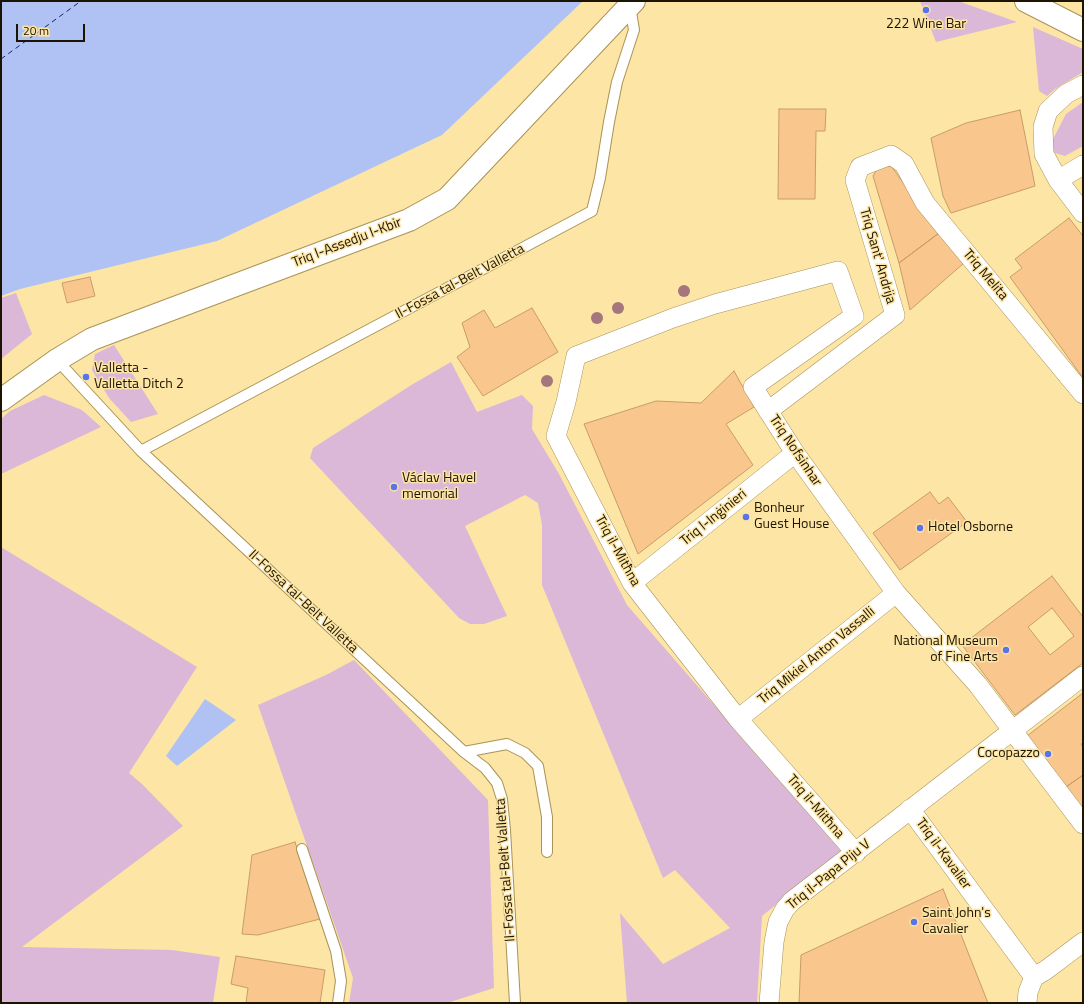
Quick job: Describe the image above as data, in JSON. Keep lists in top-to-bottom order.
{
  "streets": {
    "street": [
      "Triq l-Assedju l-Kbir",
      "Triq Sant' Andrija",
      "Triq Melita",
      "Triq Nofsinhar",
      "Triq l-Inġinieri",
      "Triq il-Mitħna",
      "Triq Mikiel Anton Vassalli",
      "Triq il-Kavalier",
      "Triq il-Papa Piju V"
    ],
    "lane": ["Il-Fossa tal-Belt Valletta"]
  },
  "crossings": [
    ["Triq l-Assedju l-Kbir", "Il-Fossa tal-Belt Valletta"],
    ["Triq Sant' Andrija", "Triq Melita"],
    ["Triq Sant' Andrija", "Triq Nofsinhar"],
    ["Triq Nofsinhar", "Triq l-Inġinieri"],
    ["Triq Nofsinhar", "Triq il-Mitħna"],
    ["Triq Nofsinhar", "Triq Mikiel Anton Vassalli"],
    ["Triq Nofsinhar", "Triq il-Papa Piju V"],
    ["Triq l-Inġinieri", "Triq il-Mitħna"],
    ["Triq il-Mitħna", "Triq Mikiel Anton Vassalli"],
    ["Triq il-Mitħna", "Triq il-Papa Piju V"],
    ["Triq il-Kavalier", "Triq il-Papa Piju V"]
  ],
  "places": [
    "222 Wine Bar",
    "Valletta - Valletta Ditch 2",
    "Václav Havel memorial",
    "Bonheur Guest House",
    "Hotel Osborne",
    "National Museum of Fine Arts",
    "Cocopazzo",
    "Saint John's Cavalier"
  ],
  "scale_bar": "20 m"
}
